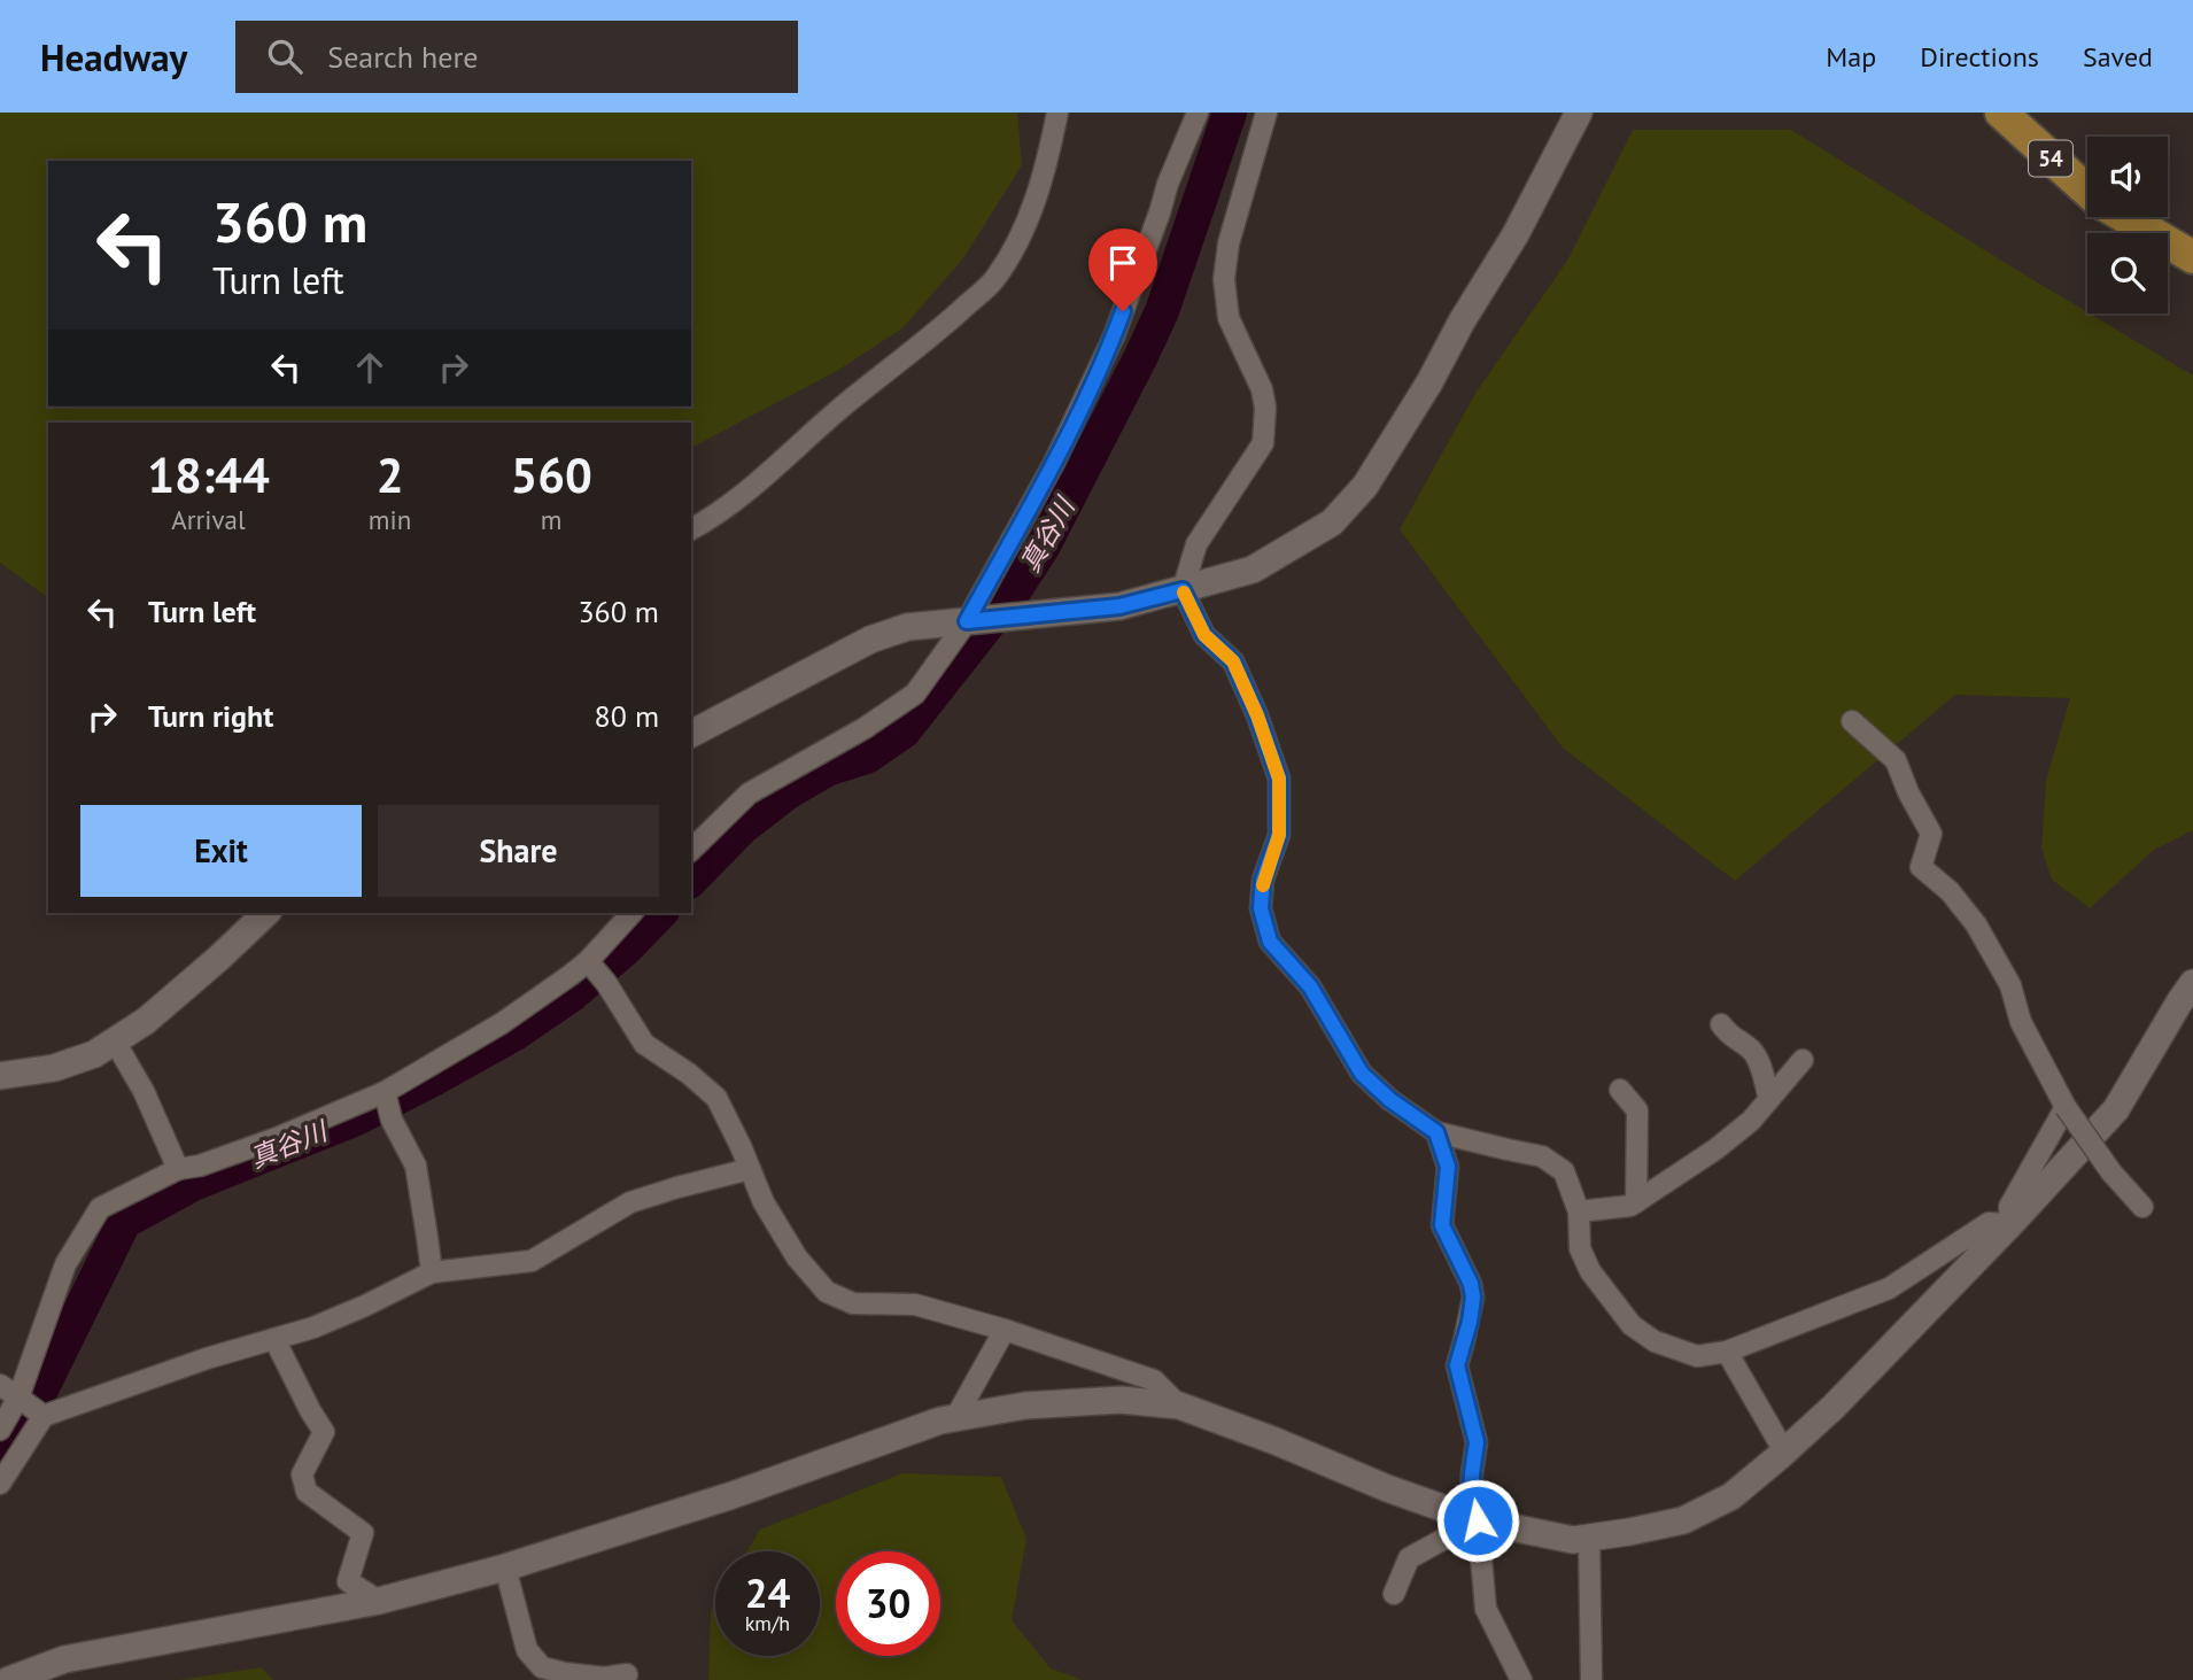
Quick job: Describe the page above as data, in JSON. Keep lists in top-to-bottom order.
{
  "streets": {
    "main road": ["54"]
  },
  "water": ["真谷川"],
  "page": {
    "header": "Headway",
    "search": "Search here",
    "nav": ["Map", "Directions", "Saved"],
    "turn": ["360 m", "Turn left"],
    "eta": [
      "18:44",
      "Arrival",
      "2",
      "min",
      "560",
      "m"
    ],
    "list": [
      {
        "name": "Turn left",
        "value": "360 m"
      },
      {
        "name": "Turn right",
        "value": "80 m"
      }
    ],
    "buttons": ["Exit", "Share"],
    "speed": "24 km/h",
    "limit": "30"
  }
}
